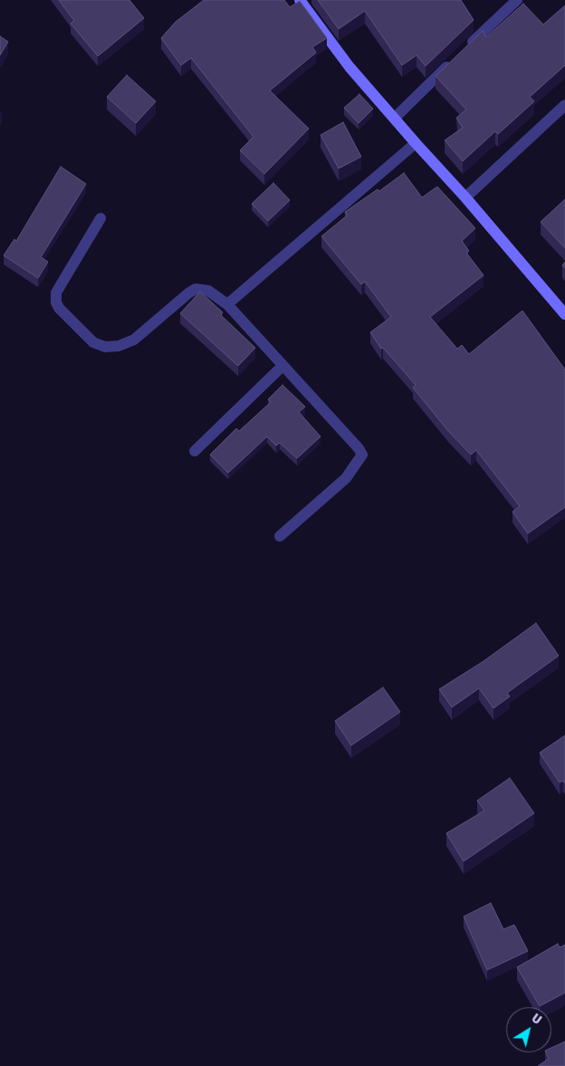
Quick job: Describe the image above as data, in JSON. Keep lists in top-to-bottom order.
{
  "north": "top right"
}
